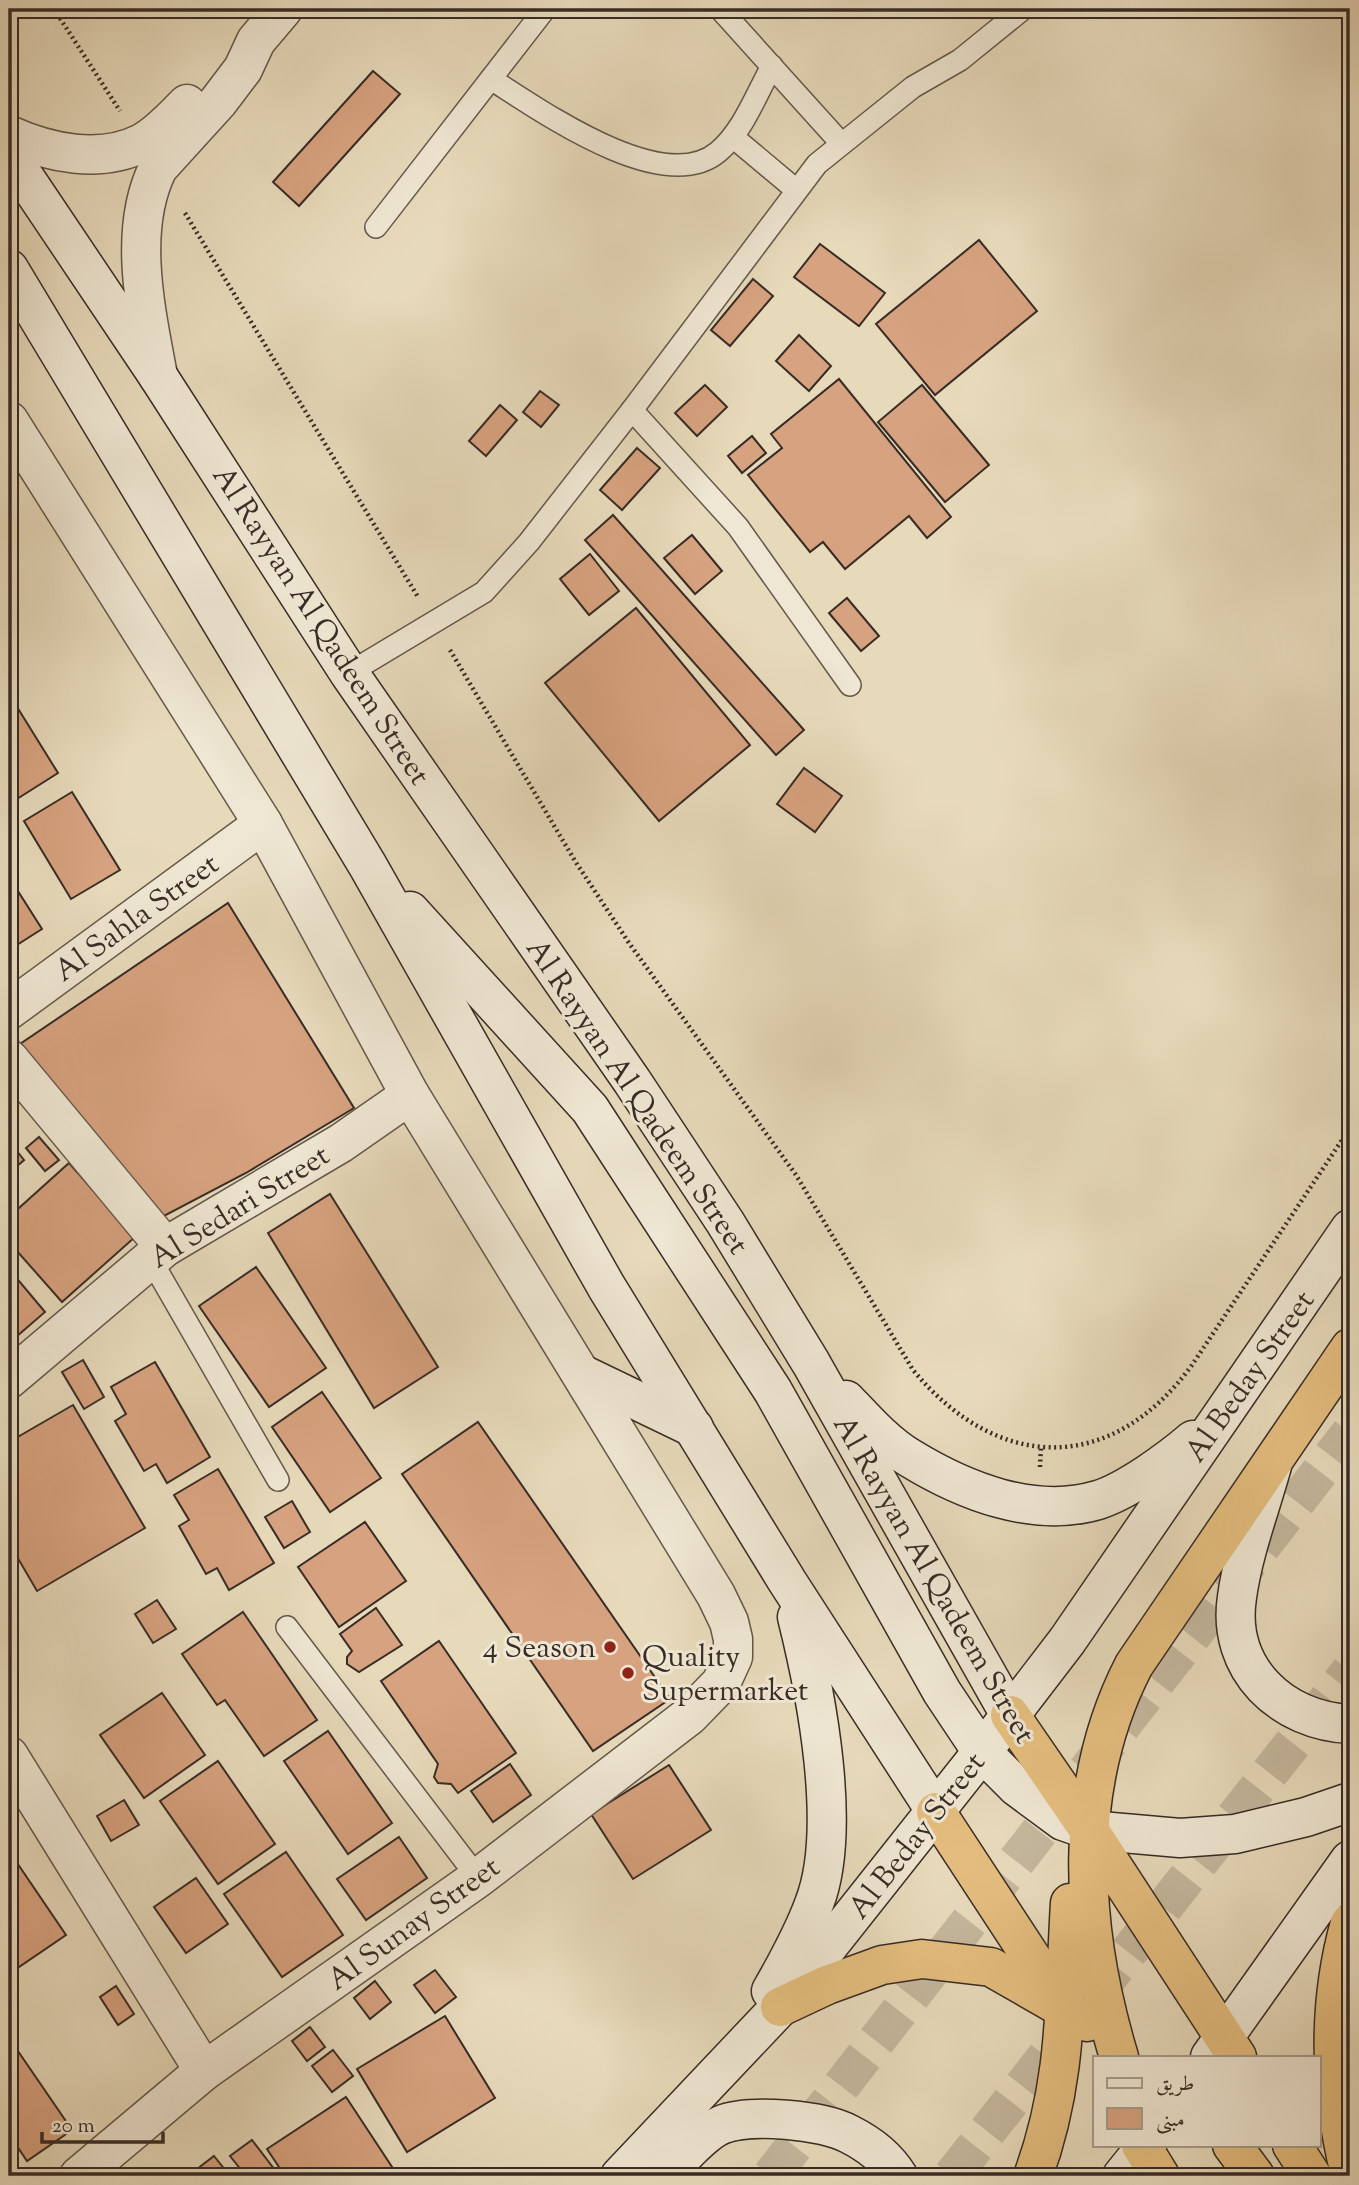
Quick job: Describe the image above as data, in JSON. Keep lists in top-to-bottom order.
{
  "streets": {
    "highway": ["Al Rayyan Al Qadeem Street"],
    "street": [
      "Al Sahla Street",
      "Al Sedari Street",
      "Al Beday Street",
      "Al Sunay Street"
    ]
  },
  "crossings": [
    ["Al Rayyan Al Qadeem Street", "Al Beday Street"]
  ],
  "places": ["4 Season", "Quality Supermarket"],
  "legend": ["طريق", "مبنى"],
  "scale_bar": "20 m"
}
